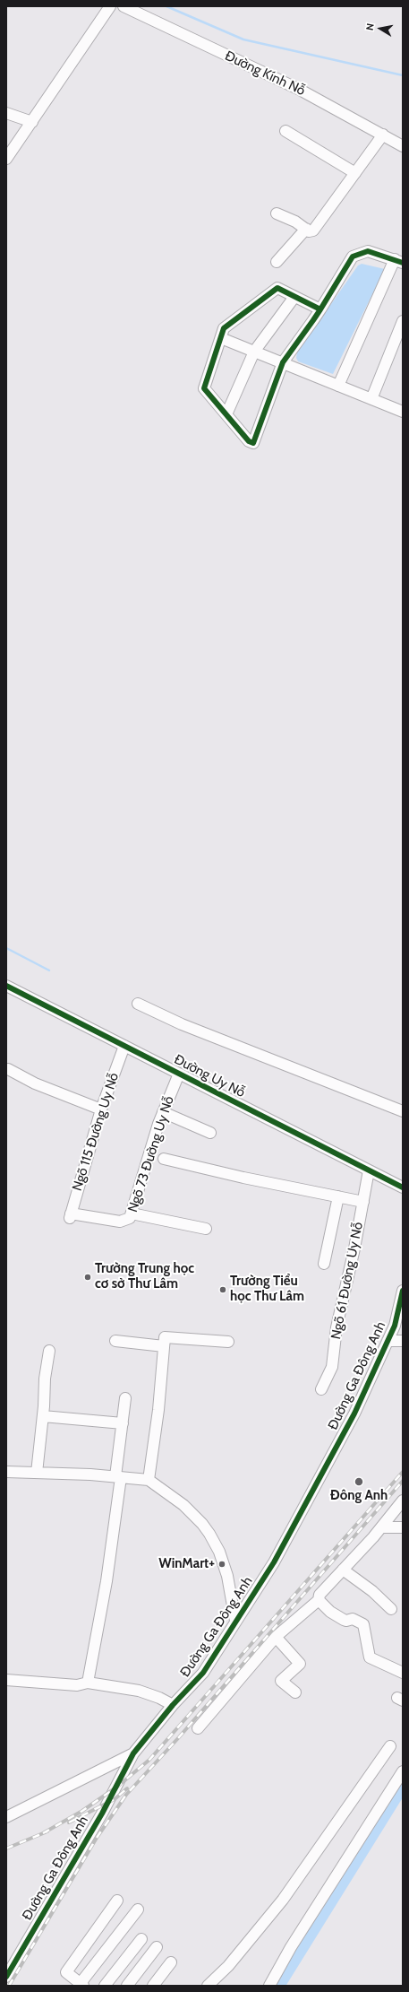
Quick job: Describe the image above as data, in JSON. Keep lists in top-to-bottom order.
{
  "streets": {
    "street": [
      "Đường Kính Nỗ",
      "Đường Uy Nỗ",
      "Ngõ 115 Đường Uy Nỗ",
      "Ngõ 73 Đường Uy Nỗ",
      "Ngõ 61 Đường Uy Nỗ",
      "Đường Ga Đông Anh"
    ]
  },
  "crossings": [
    ["Đường Uy Nỗ", "Ngõ 115 Đường Uy Nỗ"],
    ["Đường Uy Nỗ", "Ngõ 73 Đường Uy Nỗ"],
    ["Đường Uy Nỗ", "Ngõ 61 Đường Uy Nỗ"],
    ["Ngõ 115 Đường Uy Nỗ", "Ngõ 73 Đường Uy Nỗ"]
  ],
  "places": [
    "Trường Trung học cơ sở Thư Lâm",
    "Trường Tiểu học Thư Lâm",
    "Đông Anh",
    "WinMart+"
  ],
  "north": "left"
}
